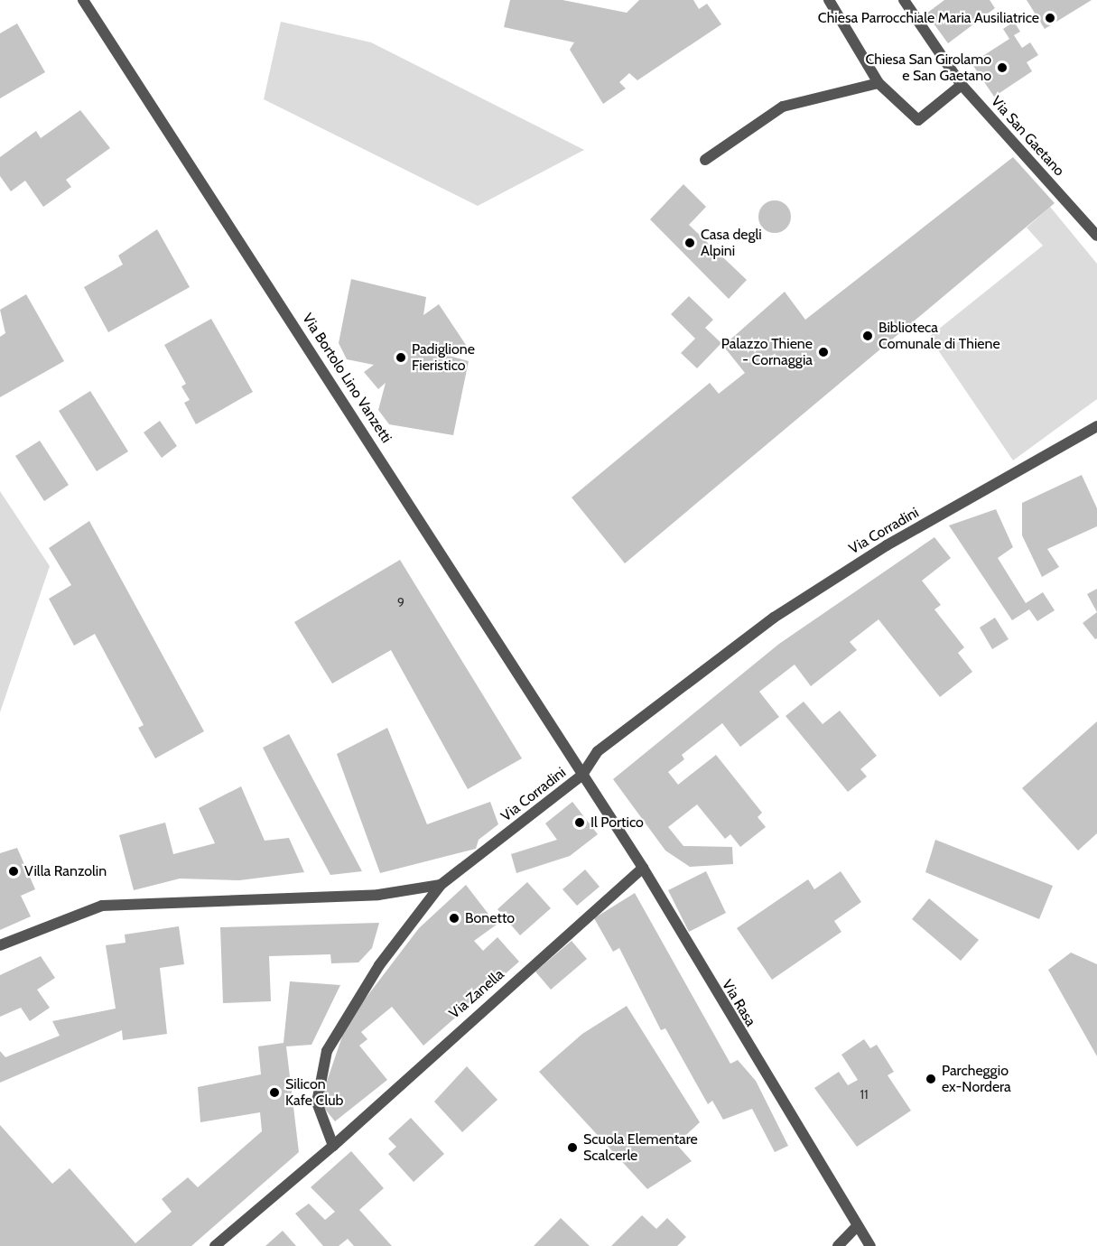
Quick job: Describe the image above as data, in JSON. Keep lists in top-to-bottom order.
{
  "streets": {
    "street": [
      "Via San Gaetano",
      "Via Bortolo Lino Vanzetti",
      "Via Corradini",
      "Via Zanella",
      "Via Rasa"
    ]
  },
  "crossings": [
    ["Via Bortolo Lino Vanzetti", "Via Corradini"],
    ["Via Bortolo Lino Vanzetti", "Via Rasa"],
    ["Via Corradini", "Via Rasa"],
    ["Via Zanella", "Via Rasa"]
  ],
  "places": [
    "Chiesa Parrocchiale Maria Ausiliatrice",
    "Chiesa San Girolamo e San Gaetano",
    "Casa degli Alpini",
    "Biblioteca Comunale di Thiene",
    "Palazzo Thiene - Cornaggia",
    "Padiglione Fieristico",
    "Il Portico",
    "Villa Ranzolin",
    "Bonetto",
    "Parcheggio ex-Nordera",
    "Silicon Kafe Club",
    "Scuola Elementare Scalcerle"
  ],
  "house_numbers": ["9", "11"]
}
